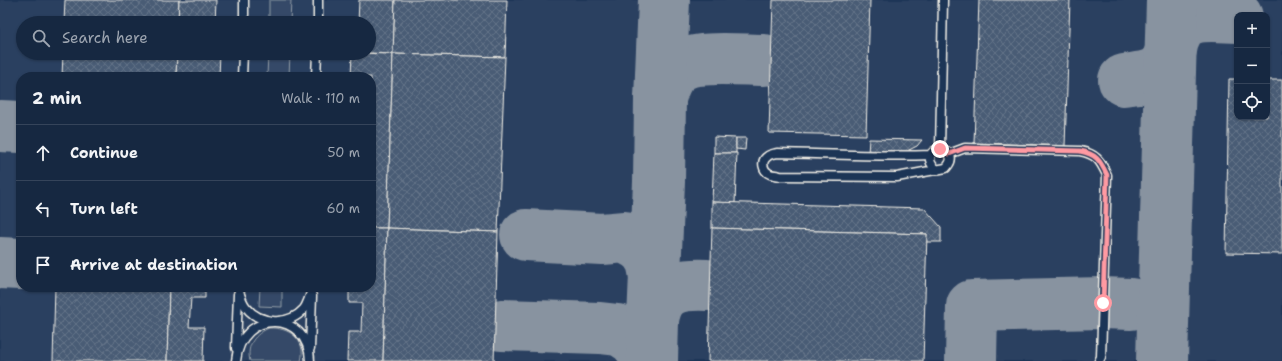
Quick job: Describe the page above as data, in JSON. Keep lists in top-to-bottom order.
{
  "page": {
    "map_buttons": ["+", "−"],
    "search": "Search here",
    "heading": ["2 min", "Walk · 110 m"],
    "list": [
      ["Continue", "50 m"],
      ["Turn left", "60 m"],
      "Arrive at destination"
    ]
  }
}
